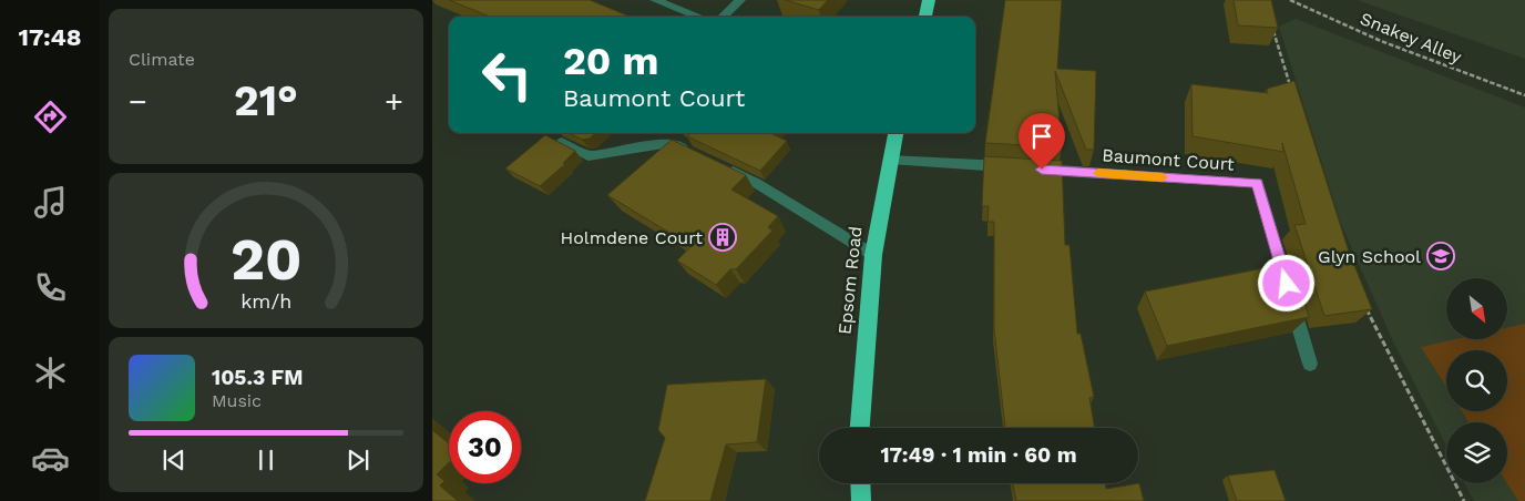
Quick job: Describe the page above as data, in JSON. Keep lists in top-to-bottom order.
{
  "streets": {
    "highway": ["Epsom Road"],
    "street": ["Baumont Court"],
    "path": ["Snakey Alley"]
  },
  "crossings": [
    ["Baumont Court", "Epsom Road"]
  ],
  "places": {
    "building": ["Holmdene Court"],
    "school or university": ["Glyn School"]
  },
  "north": "bottom right",
  "page": {
    "tabs": "17:48",
    "tile": "Climate",
    "turn": ["20 m", "Baumont Court"],
    "heat": ["−", "21°", "+"],
    "song": ["105.3 FM", "Music"],
    "limit": "30",
    "trip": "17:49 · 1 min · 60 m",
    "gauge": ["20", "km/h"]
  }
}
